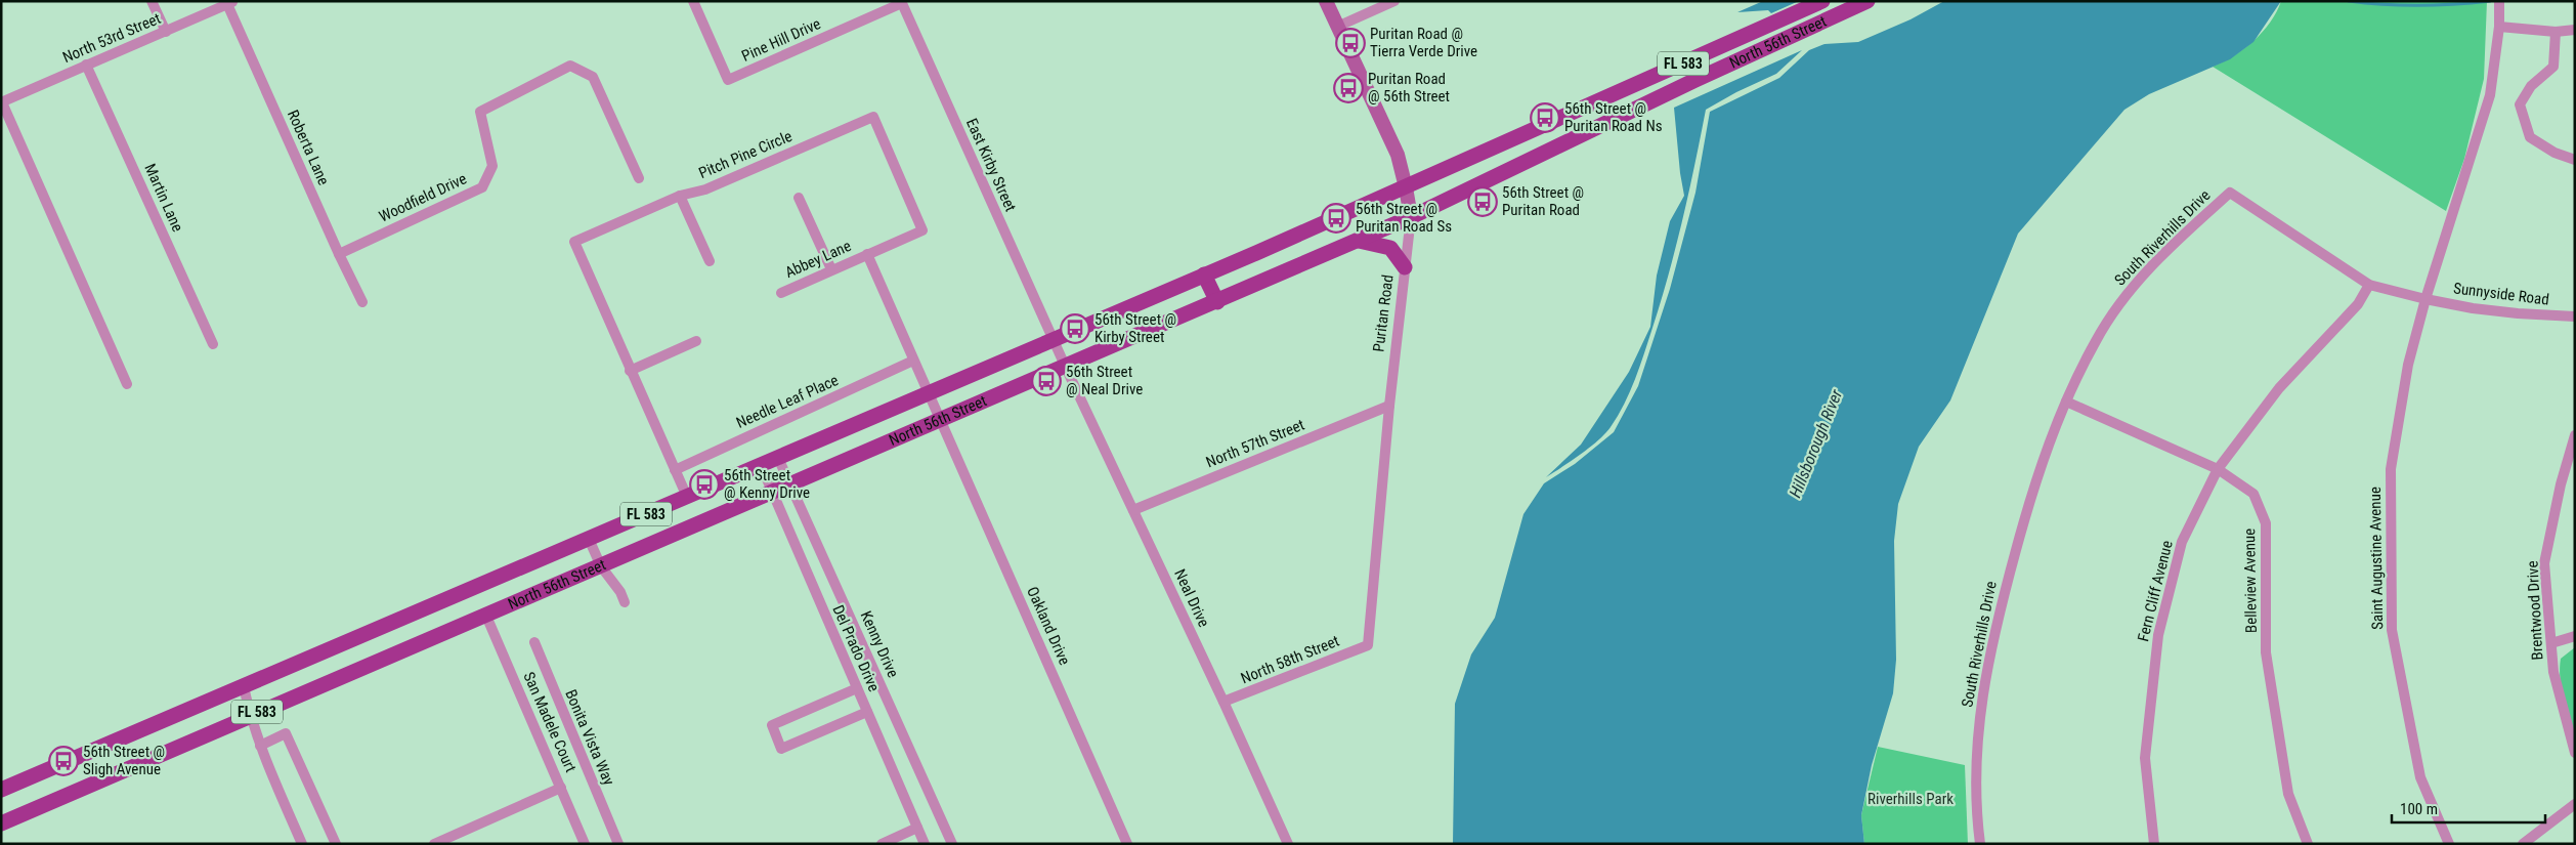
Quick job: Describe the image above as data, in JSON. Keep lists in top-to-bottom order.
{
  "streets": {
    "main road": ["North 56th Street", "FL 583"],
    "street": [
      "North 53rd Street",
      "Pine Hill Drive",
      "Roberta Lane",
      "Pitch Pine Circle",
      "East Kirby Street",
      "Martin Lane",
      "Woodfield Drive",
      "South Riverhills Drive",
      "Abbey Lane",
      "Sunnyside Road",
      "Puritan Road",
      "Needle Leaf Place",
      "North 57th Street",
      "Saint Augustine Avenue",
      "Belleview Avenue",
      "Fern Cliff Avenue",
      "Neal Drive",
      "Brentwood Drive",
      "Oakland Drive",
      "Kenny Drive",
      "Del Prado Drive",
      "North 58th Street",
      "San Madele Court",
      "Bonita Vista Way"
    ]
  },
  "crossings": [
    ["North 53rd Street", "Roberta Lane"],
    ["North 53rd Street", "Martin Lane"],
    ["Pine Hill Drive", "East Kirby Street"],
    ["North 56th Street", "Pitch Pine Circle"],
    ["North 56th Street", "East Kirby Street"],
    ["North 56th Street", "Puritan Road"],
    ["North 56th Street", "Neal Drive"],
    ["North 56th Street", "Oakland Drive"],
    ["North 56th Street", "Kenny Drive"],
    ["North 56th Street", "Del Prado Drive"],
    ["North 56th Street", "San Madele Court"],
    ["Roberta Lane", "Woodfield Drive"],
    ["Pitch Pine Circle", "Abbey Lane"],
    ["Pitch Pine Circle", "Needle Leaf Place"],
    ["East Kirby Street", "Neal Drive"],
    ["South Riverhills Drive", "Sunnyside Road"],
    ["South Riverhills Drive", "Saint Augustine Avenue"],
    ["South Riverhills Drive", "Belleview Avenue"],
    ["South Riverhills Drive", "Fern Cliff Avenue"],
    ["Sunnyside Road", "Saint Augustine Avenue"],
    ["Puritan Road", "North 57th Street"],
    ["Puritan Road", "North 58th Street"],
    ["North 57th Street", "Neal Drive"],
    ["Belleview Avenue", "Fern Cliff Avenue"],
    ["Neal Drive", "North 58th Street"]
  ],
  "water": ["Hillsborough River"],
  "parks": ["Riverhills Park"],
  "places": {
    "bus stop": [
      "Puritan Road @ Tierra Verde Drive",
      "Puritan Road @ 56th Street",
      "56th Street @ Puritan Road Ns",
      "56th Street @ Puritan Road",
      "56th Street @ Puritan Road Ss",
      "56th Street @ Kirby Street",
      "56th Street @ Neal Drive",
      "56th Street @ Kenny Drive",
      "56th Street @ Sligh Avenue"
    ]
  },
  "scale_bar": "100 m"
}
